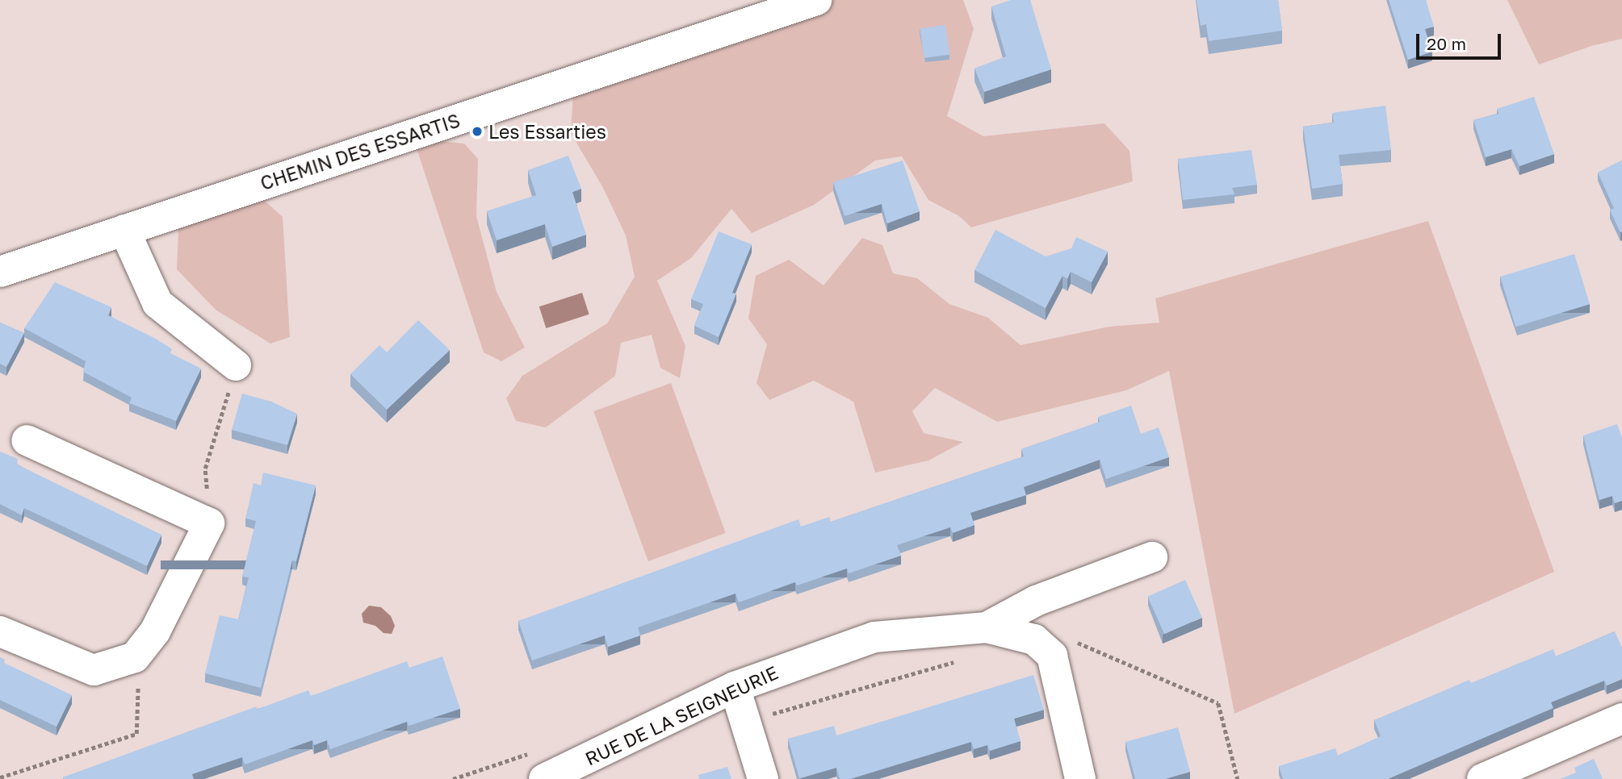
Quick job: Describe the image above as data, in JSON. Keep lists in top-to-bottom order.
{
  "streets": {
    "street": ["CHEMIN DES ESSARTIS", "RUE DE LA SEIGNEURIE"]
  },
  "places": ["Les Essarties"],
  "scale_bar": "20 m"
}
